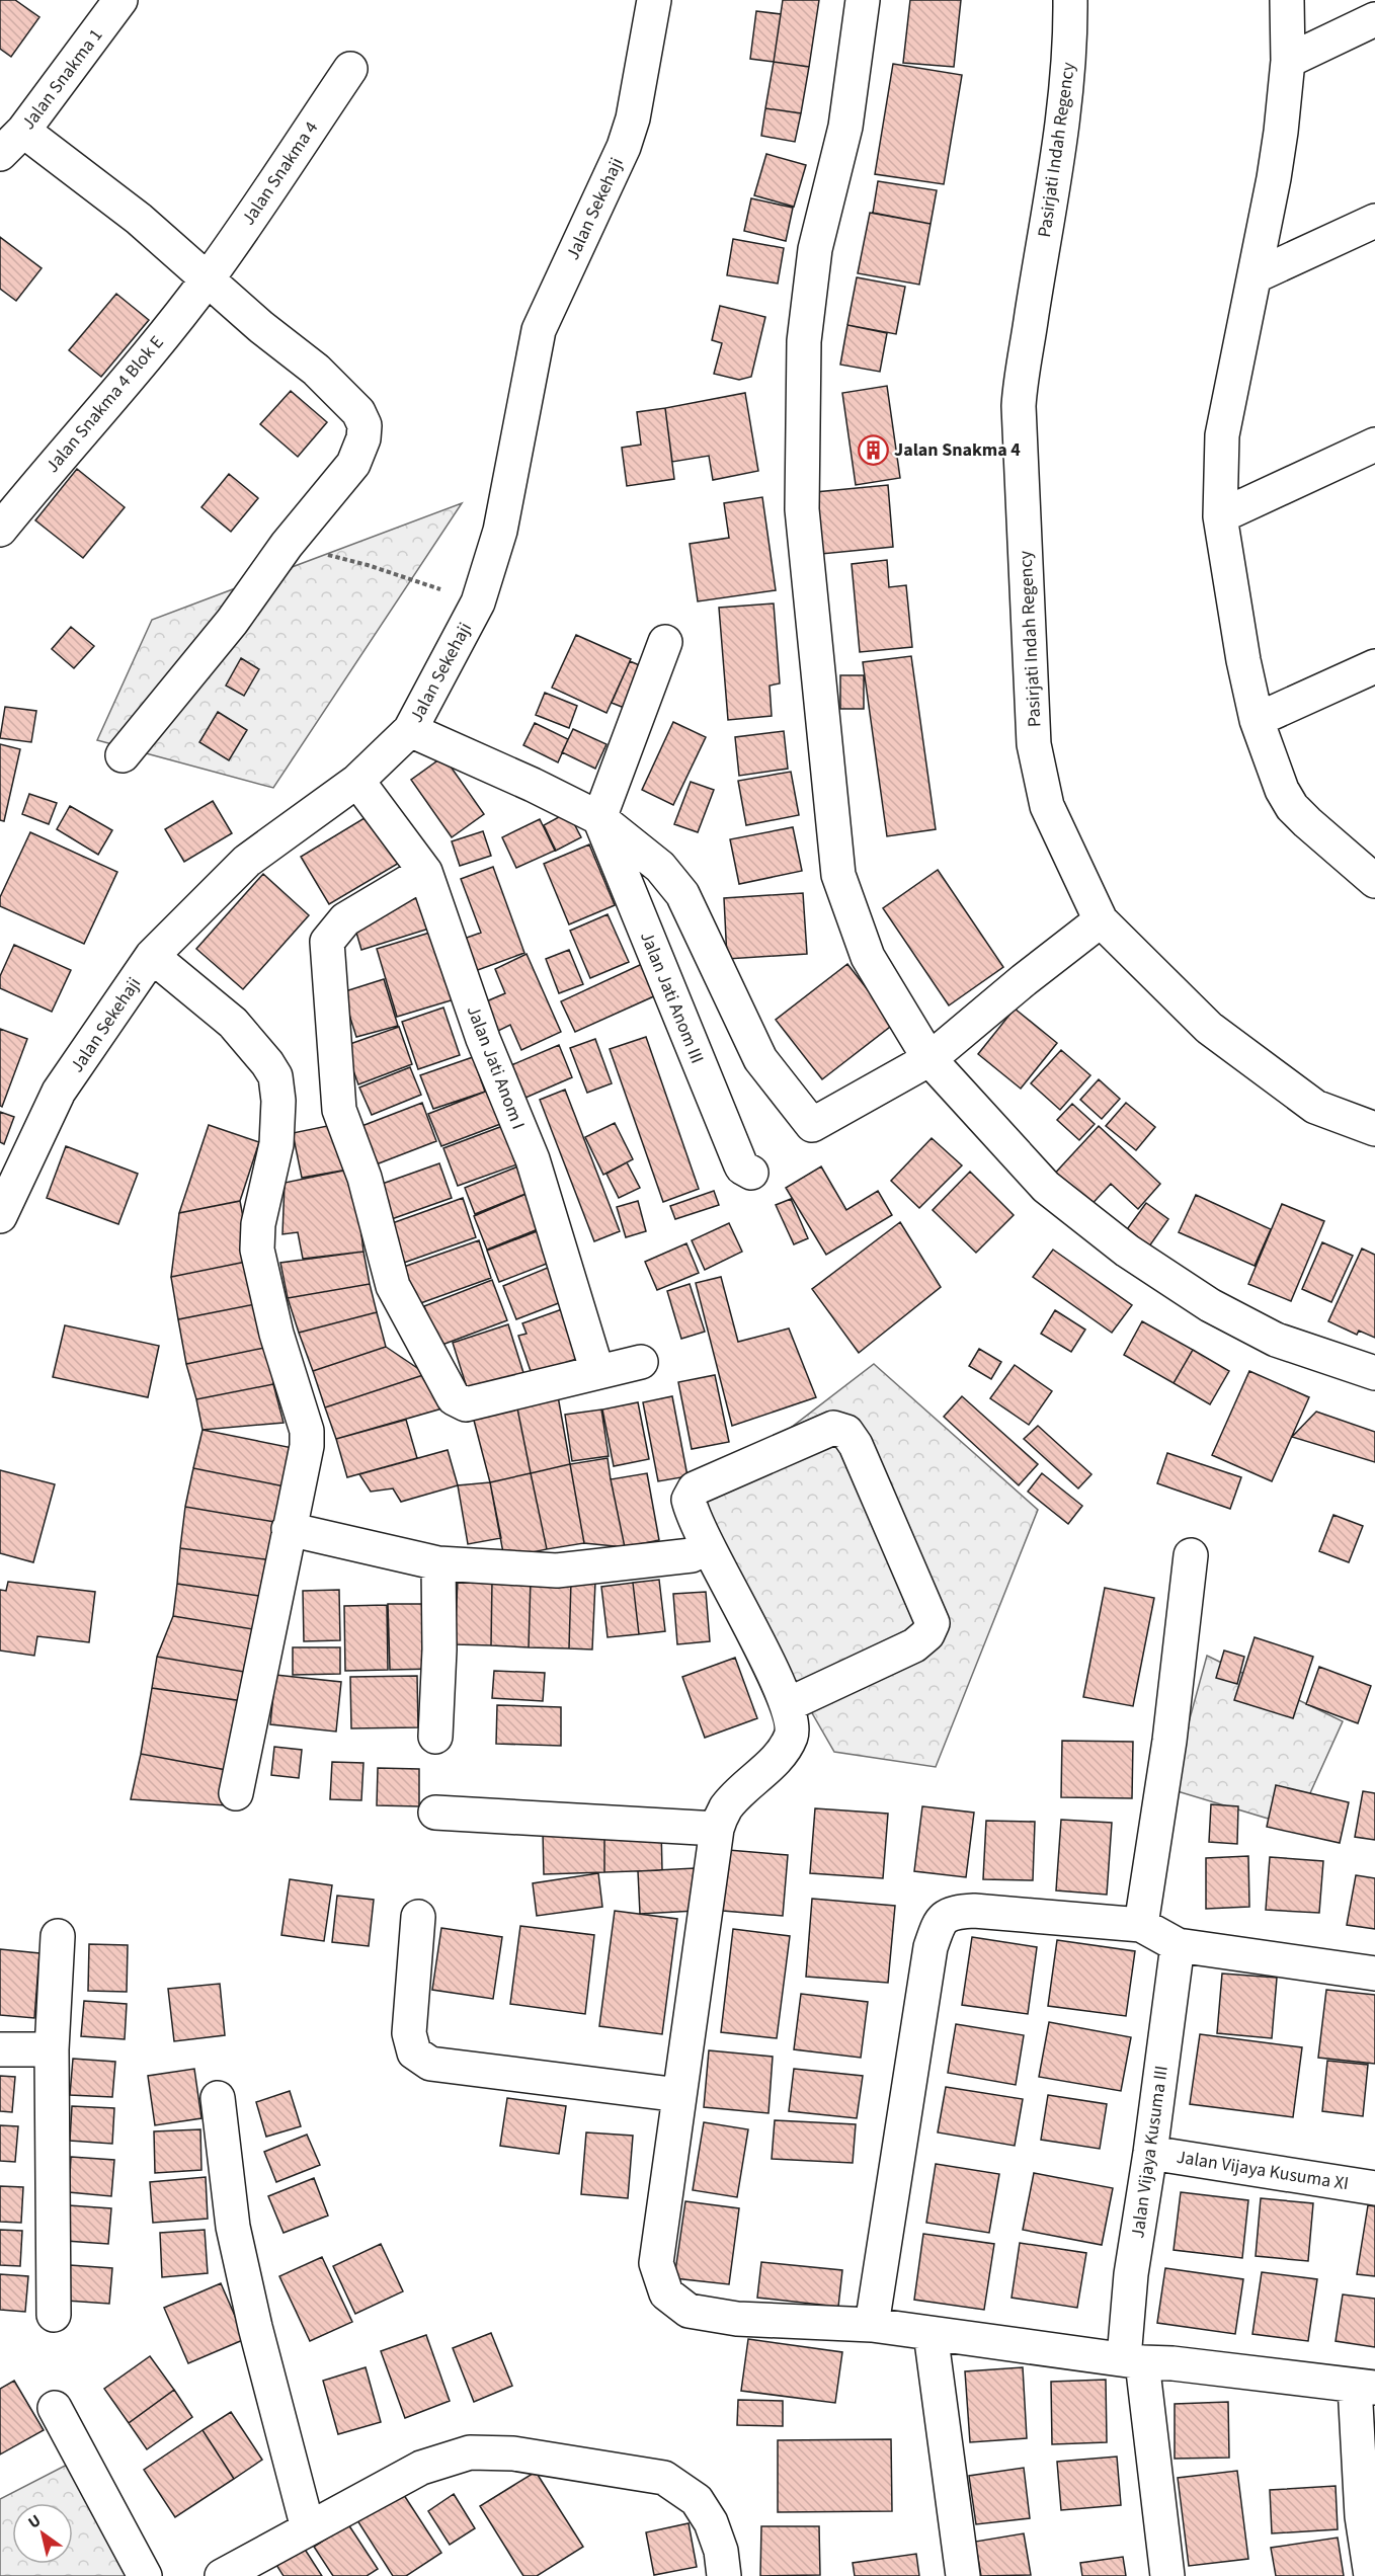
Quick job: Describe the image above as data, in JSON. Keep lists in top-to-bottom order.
{
  "streets": {
    "street": [
      "Jalan Snakma 1",
      "Pasirjati Indah Regency",
      "Jalan Snakma 4",
      "Jalan Sekehaji",
      "Jalan Snakma 4 Blok E",
      "Jalan Jati Anom III",
      "Jalan Jati Anom I",
      "Jalan Vijaya Kusuma III",
      "Jalan Vijaya Kusuma XI"
    ]
  },
  "crossings": [
    ["Jalan Snakma 4", "Jalan Snakma 4 Blok E"],
    ["Jalan Sekehaji", "Jalan Jati Anom I"],
    ["Jalan Vijaya Kusuma III", "Jalan Vijaya Kusuma XI"]
  ],
  "places": {
    "building": ["Jalan Snakma 4"]
  },
  "north": "top left"
}
